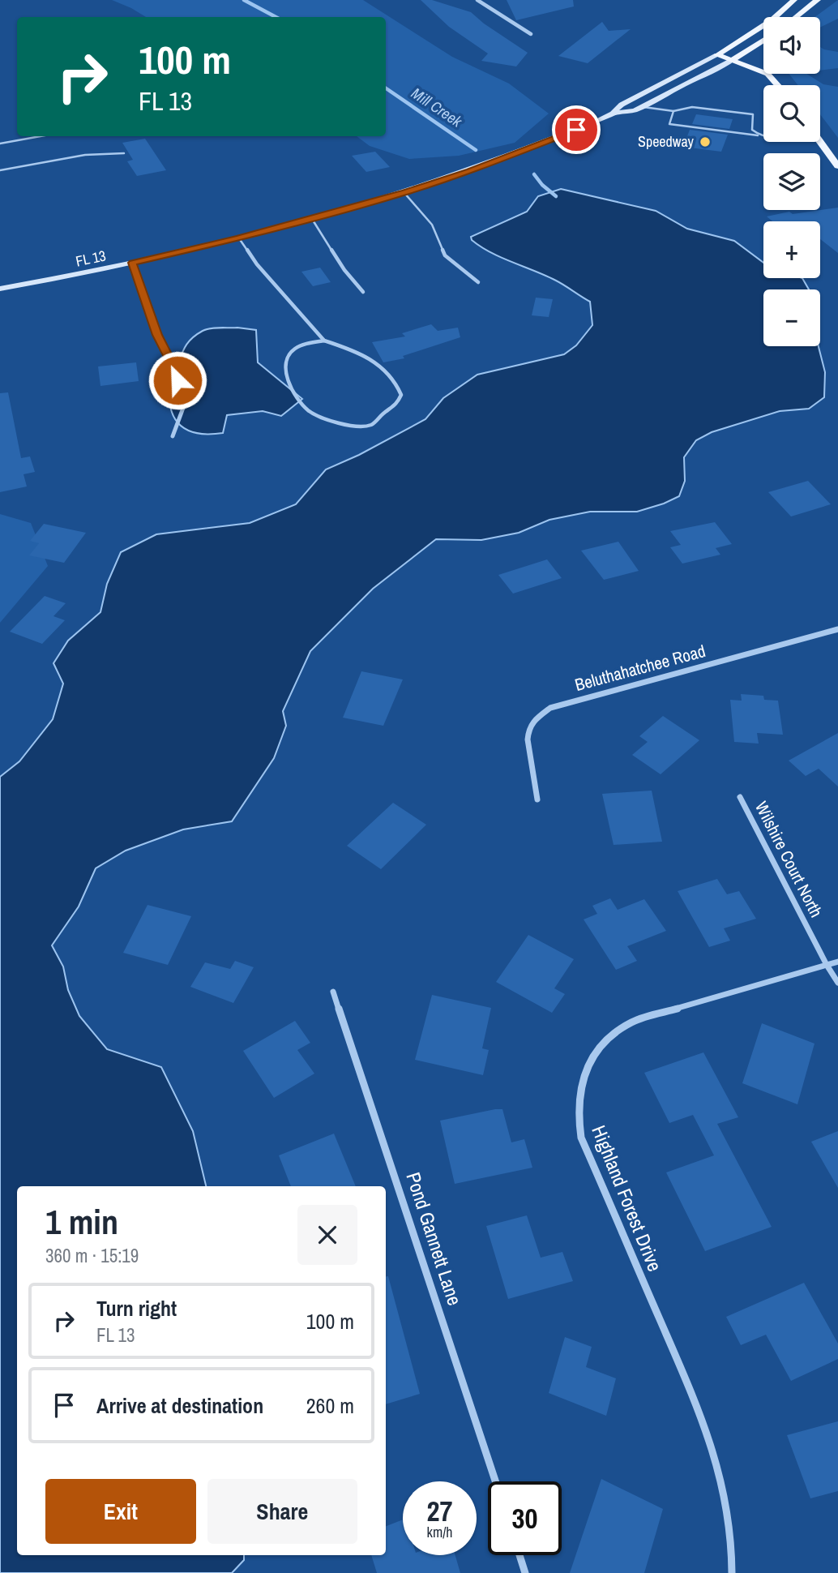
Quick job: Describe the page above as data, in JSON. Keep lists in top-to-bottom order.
{
  "streets": {
    "main road": ["FL 13"],
    "street": [
      "Beluthahatchee Road",
      "Wilshire Court North",
      "Highland Forest Drive",
      "Pond Gannett Lane"
    ]
  },
  "crossings": [
    ["Wilshire Court North", "Highland Forest Drive"]
  ],
  "water": ["Mill Creek"],
  "places": ["Speedway"],
  "page": {
    "map_buttons": ["+", "−"],
    "turn": ["100 m", "FL 13"],
    "heading": ["1 min", "360 m · 15:19"],
    "list": [
      {
        "name": "Turn right",
        "note": "FL 13",
        "value": "100 m"
      },
      {
        "name": "Arrive at destination",
        "value": "260 m"
      }
    ],
    "buttons": ["Exit", "Share"],
    "speed": "27 km/h",
    "limit": "30"
  }
}
